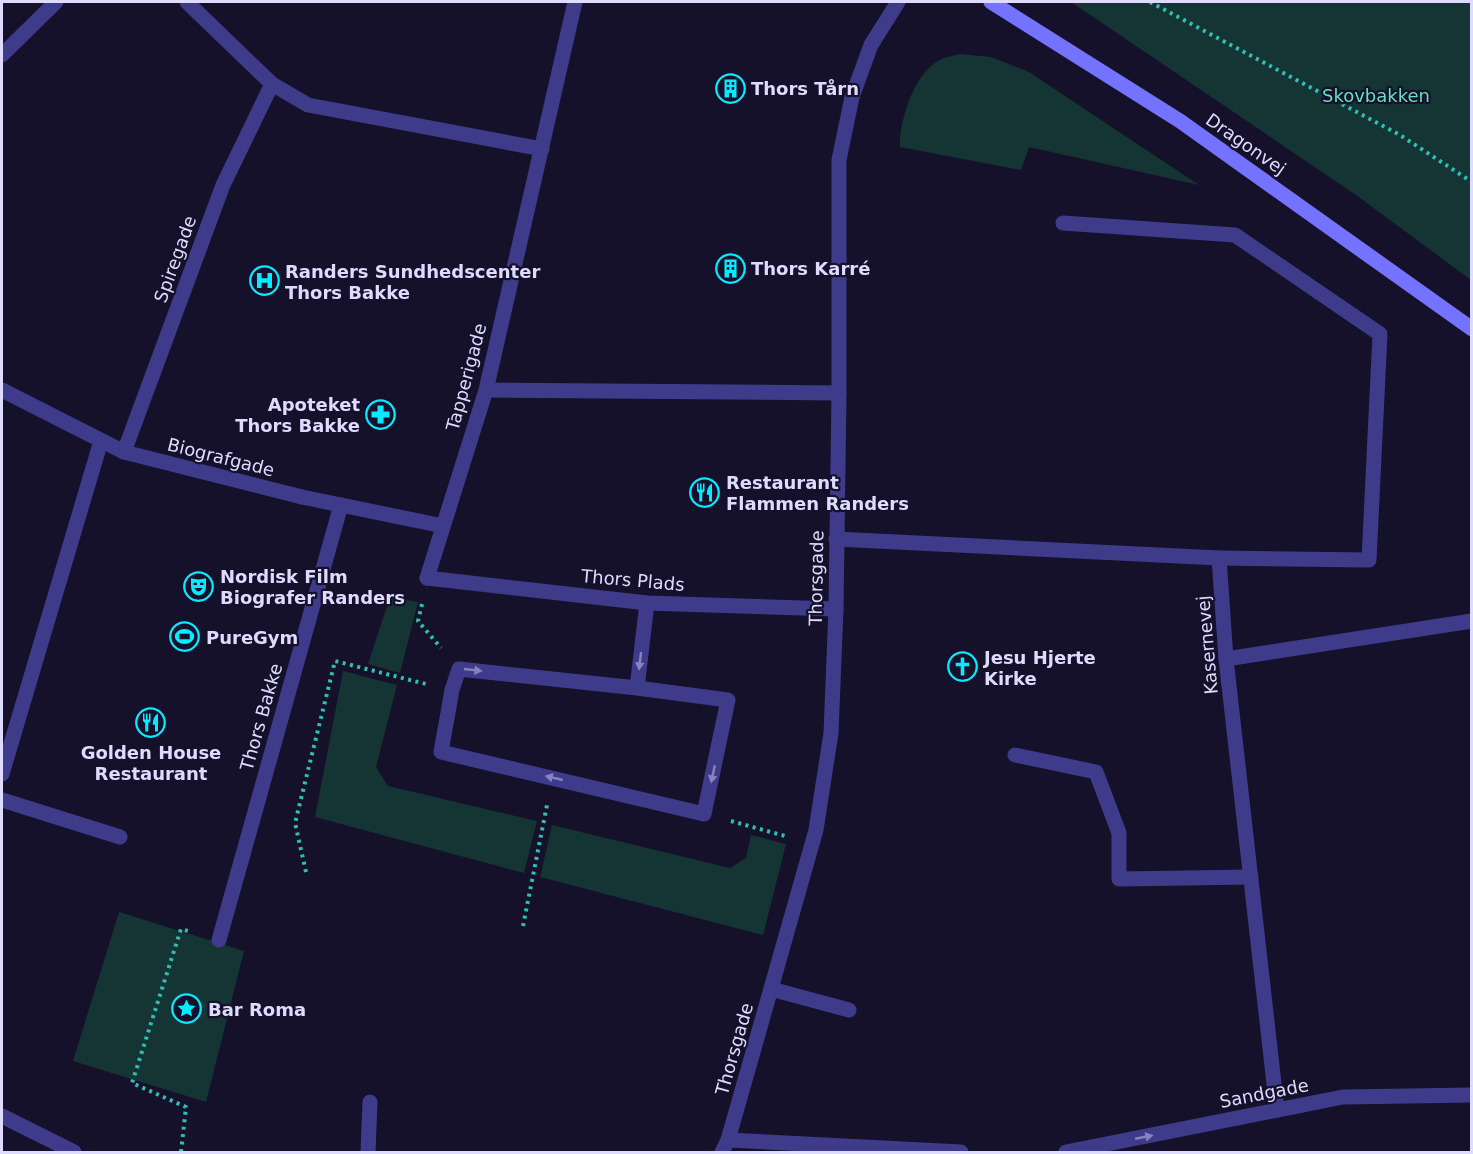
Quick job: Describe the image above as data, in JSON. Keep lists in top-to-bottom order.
{
  "streets": {
    "main road": ["Dragonvej"],
    "street": [
      "Spiregade",
      "Tapperigade",
      "Biografgade",
      "Thorsgade",
      "Thors Plads",
      "Kasernevej",
      "Thors Bakke",
      "Sandgade"
    ]
  },
  "crossings": [
    ["Spiregade", "Biografgade"],
    ["Tapperigade", "Biografgade"],
    ["Tapperigade", "Thors Plads"],
    ["Biografgade", "Thors Bakke"],
    ["Thorsgade", "Thors Plads"],
    ["Kasernevej", "Sandgade"]
  ],
  "one_way": ["Sandgade"],
  "parks": ["Skovbakken"],
  "places": {
    "building": ["Thors Tårn", "Thors Karré"],
    "hospital": ["Randers Sundhedscenter Thors Bakke"],
    "pharmacy": ["Apoteket Thors Bakke"],
    "restaurant": ["Restaurant Flammen Randers", "Golden House Restaurant"],
    "theatre": ["Nordisk Film Biografer Randers"],
    "sports": ["PureGym"],
    "church": ["Jesu Hjerte Kirke"],
    "place": ["Bar Roma"]
  }
}
